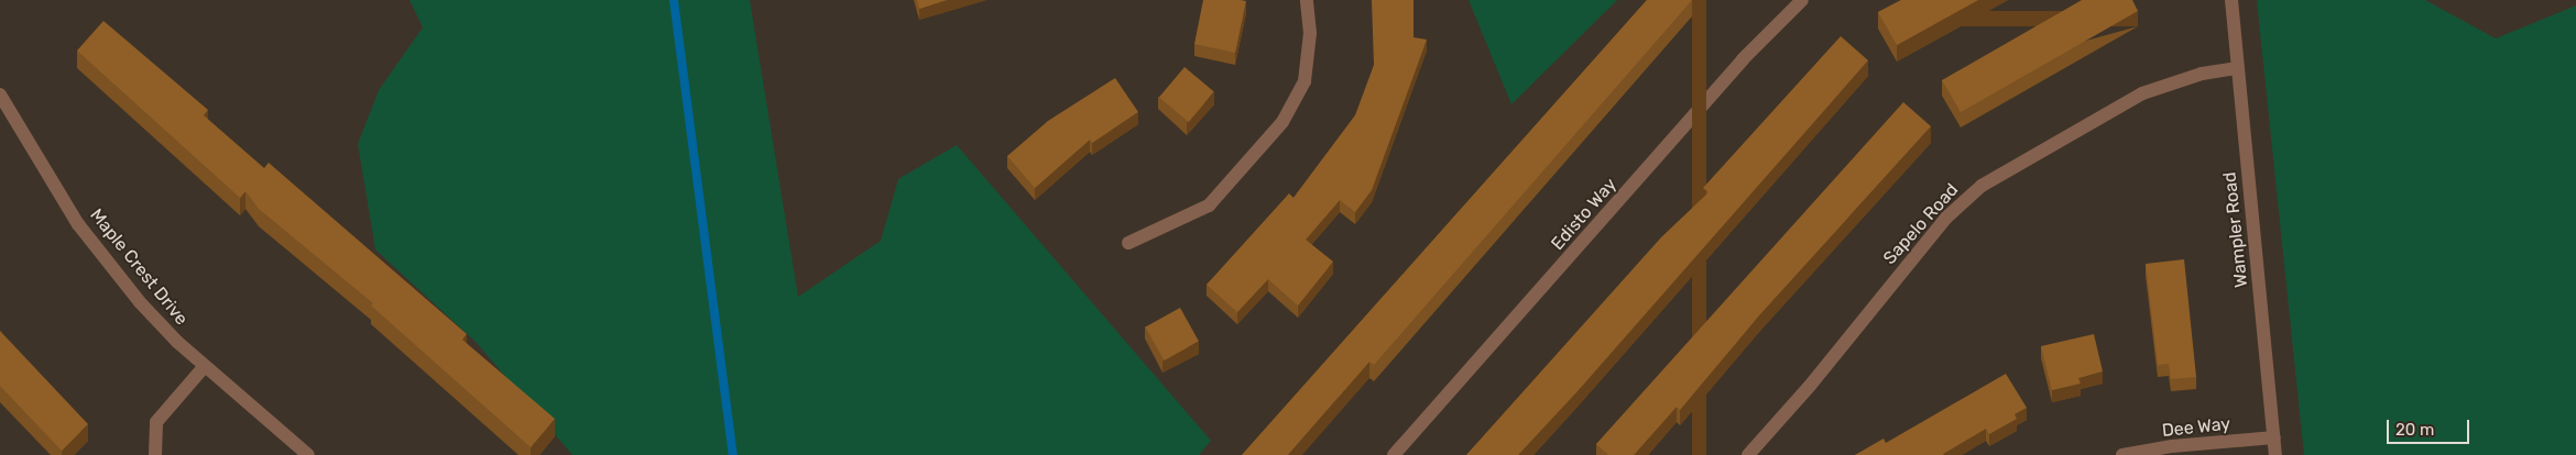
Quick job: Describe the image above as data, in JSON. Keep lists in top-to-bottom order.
{
  "streets": {
    "street": [
      "Edisto Way",
      "Sapelo Road",
      "Wampler Road",
      "Maple Crest Drive",
      "Dee Way"
    ]
  },
  "crossings": [
    ["Sapelo Road", "Wampler Road"],
    ["Wampler Road", "Dee Way"]
  ],
  "scale_bar": "20 m"
}
